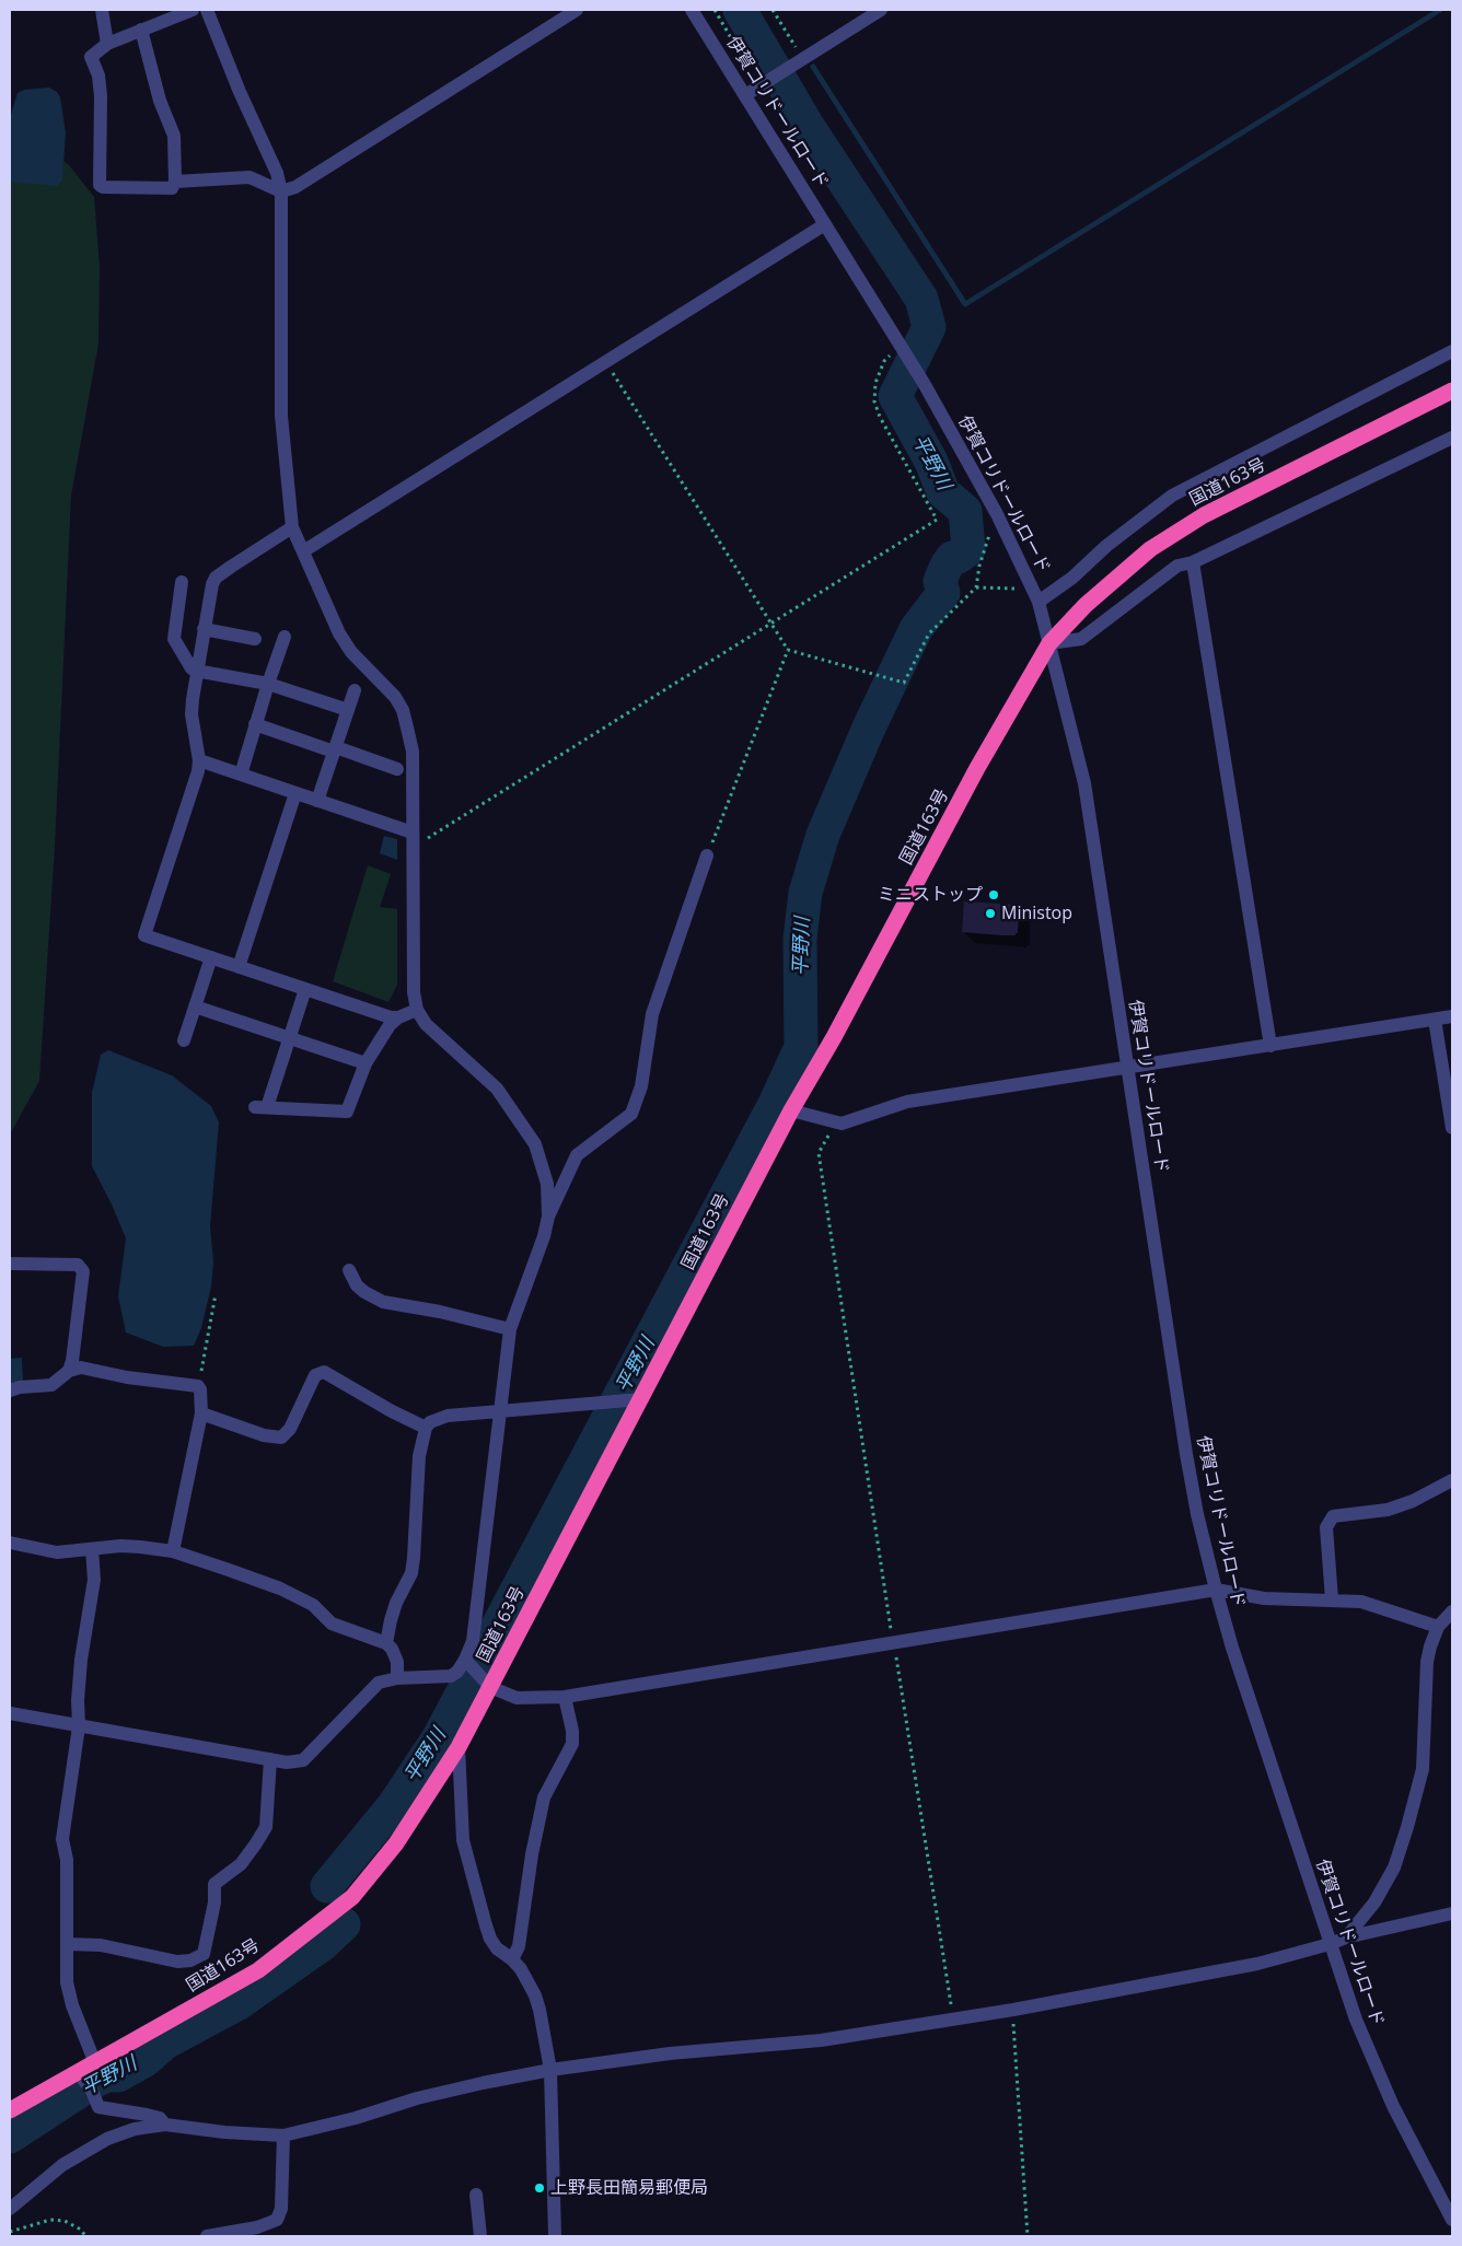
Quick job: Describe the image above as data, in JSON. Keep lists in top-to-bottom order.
{
  "streets": {
    "highway": ["国道163号"],
    "street": ["伊賀コリドールロード"]
  },
  "crossings": [
    ["伊賀コリドールロード", "国道163号"]
  ],
  "water": ["平野川"],
  "places": ["ミニストップ", "Ministop", "上野長田簡易郵便局"]
}
